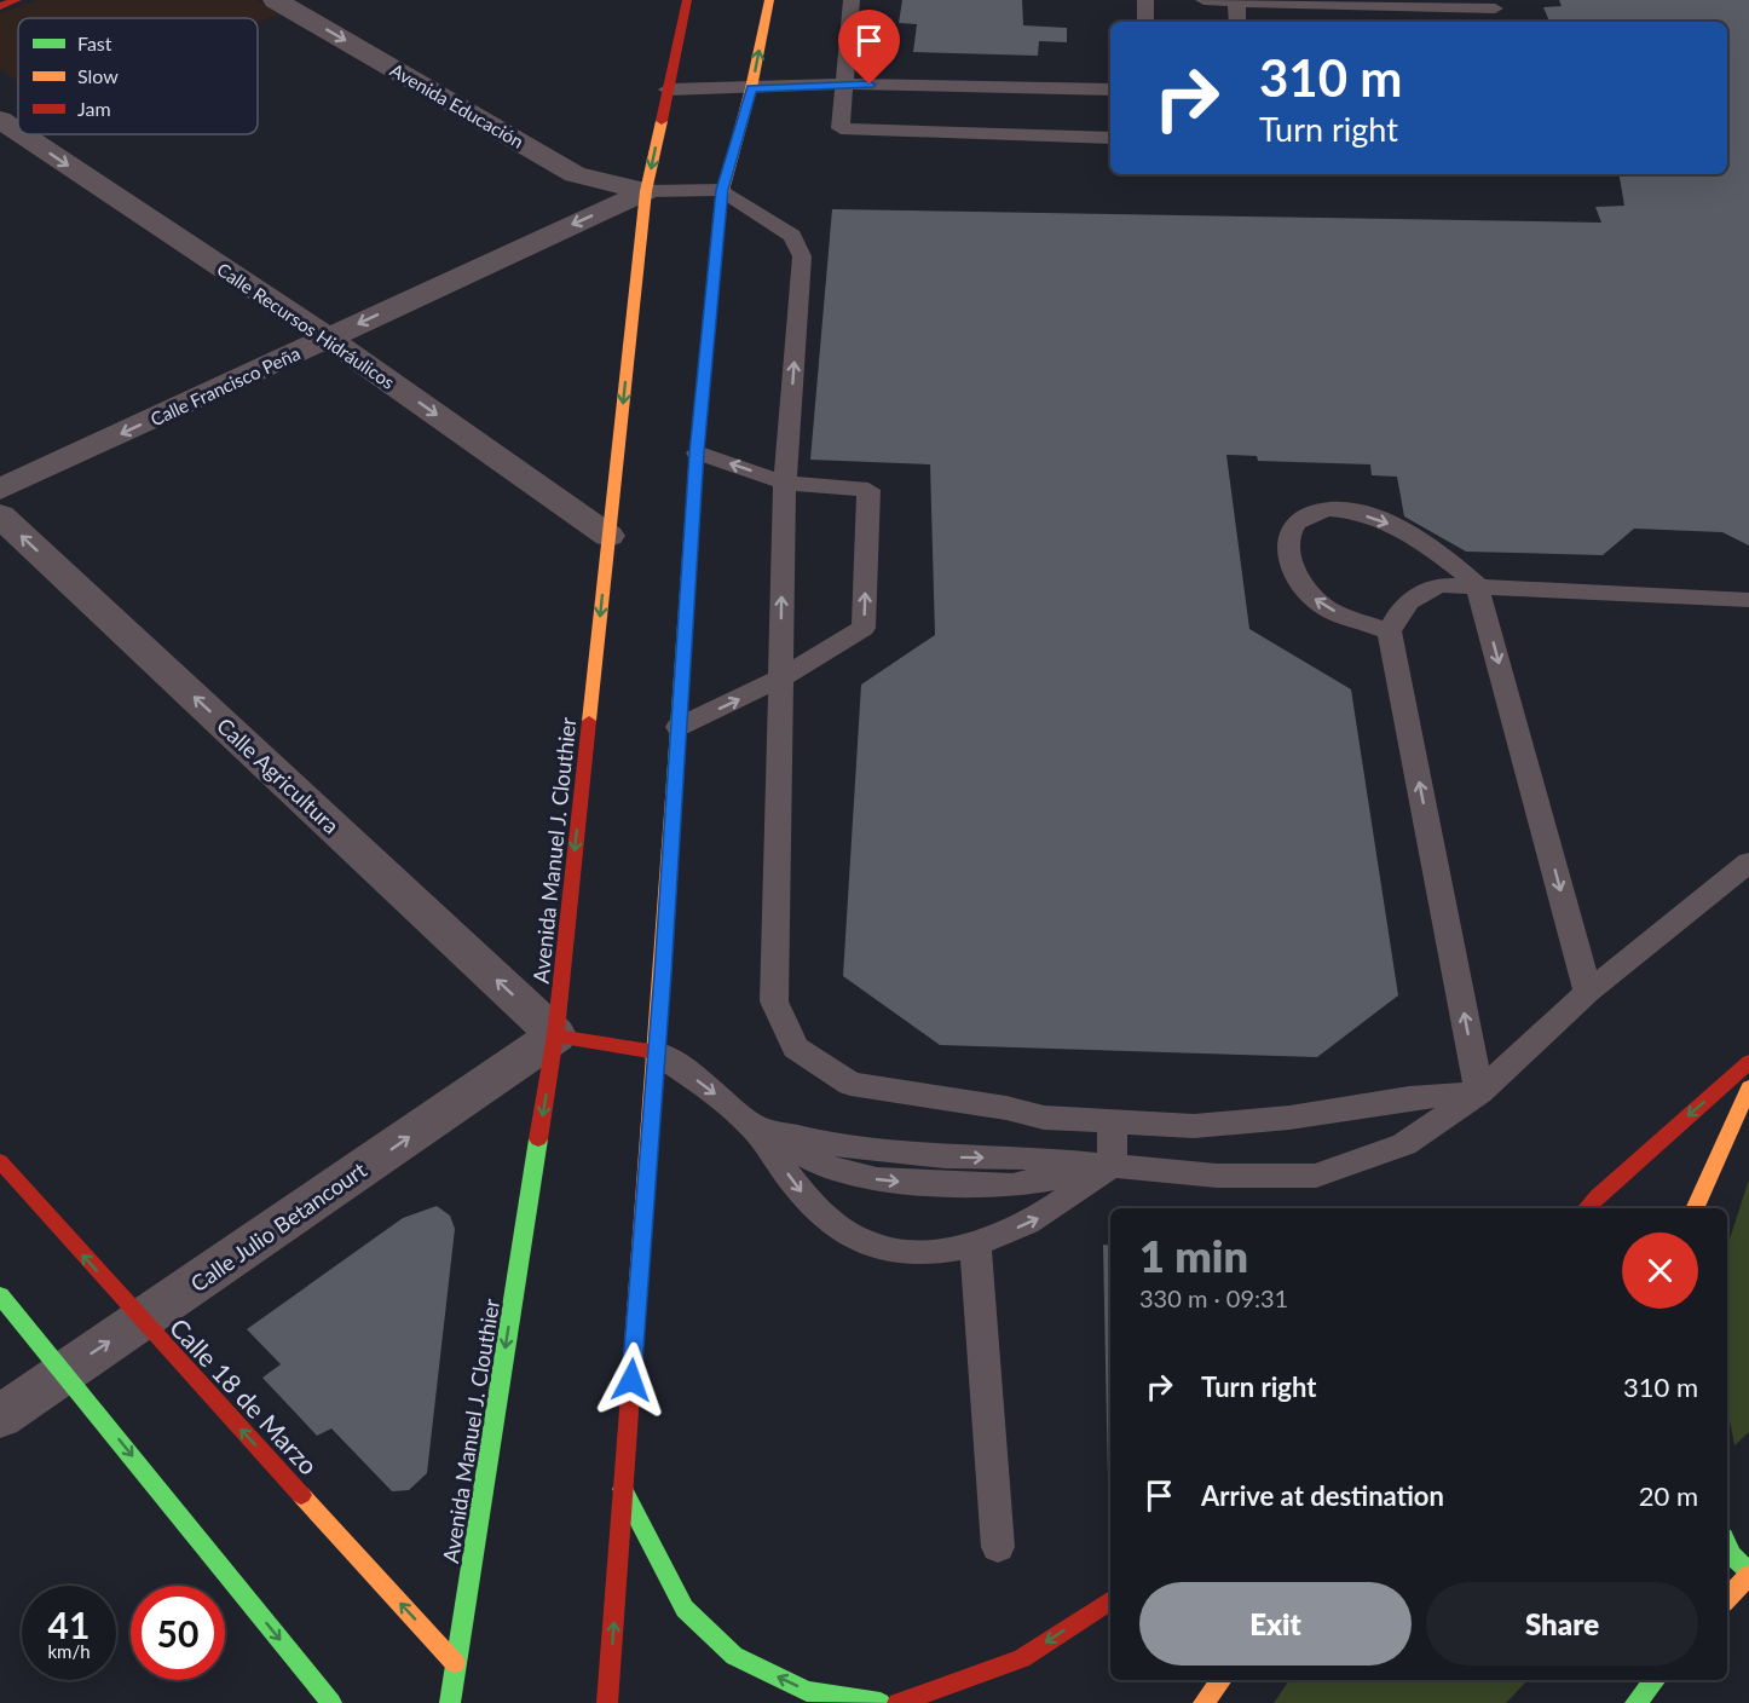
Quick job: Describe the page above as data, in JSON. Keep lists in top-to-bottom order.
{
  "streets": {
    "main road": ["Avenida Manuel J. Clouthier", "Calle 18 de Marzo"],
    "street": [
      "Avenida Educación",
      "Calle Recursos Hidráulicos",
      "Calle Francisco Peña",
      "Calle Agricultura",
      "Calle Julio Betancourt"
    ]
  },
  "crossings": [
    ["Avenida Educación", "Calle Francisco Peña"],
    ["Avenida Educación", "Avenida Manuel J. Clouthier"],
    ["Calle Recursos Hidráulicos", "Calle Francisco Peña"],
    ["Calle Recursos Hidráulicos", "Avenida Manuel J. Clouthier"],
    ["Calle Francisco Peña", "Avenida Manuel J. Clouthier"],
    ["Calle Agricultura", "Avenida Manuel J. Clouthier"],
    ["Calle Agricultura", "Calle Julio Betancourt"],
    ["Avenida Manuel J. Clouthier", "Calle Julio Betancourt"],
    ["Avenida Manuel J. Clouthier", "Calle 18 de Marzo"],
    ["Calle Julio Betancourt", "Calle 18 de Marzo"]
  ],
  "one_way": [
    "Avenida Educación",
    "Calle Recursos Hidráulicos",
    "Calle Francisco Peña",
    "Calle Agricultura",
    "Calle Julio Betancourt"
  ],
  "legend": ["Fast", "Slow", "Jam"],
  "page": {
    "turn": ["310 m", "Turn right"],
    "heading": ["1 min", "330 m · 09:31"],
    "list": [
      {
        "name": "Turn right",
        "value": "310 m"
      },
      {
        "name": "Arrive at destination",
        "value": "20 m"
      }
    ],
    "buttons": ["Exit", "Share"],
    "speed": "41 km/h",
    "limit": "50"
  }
}
